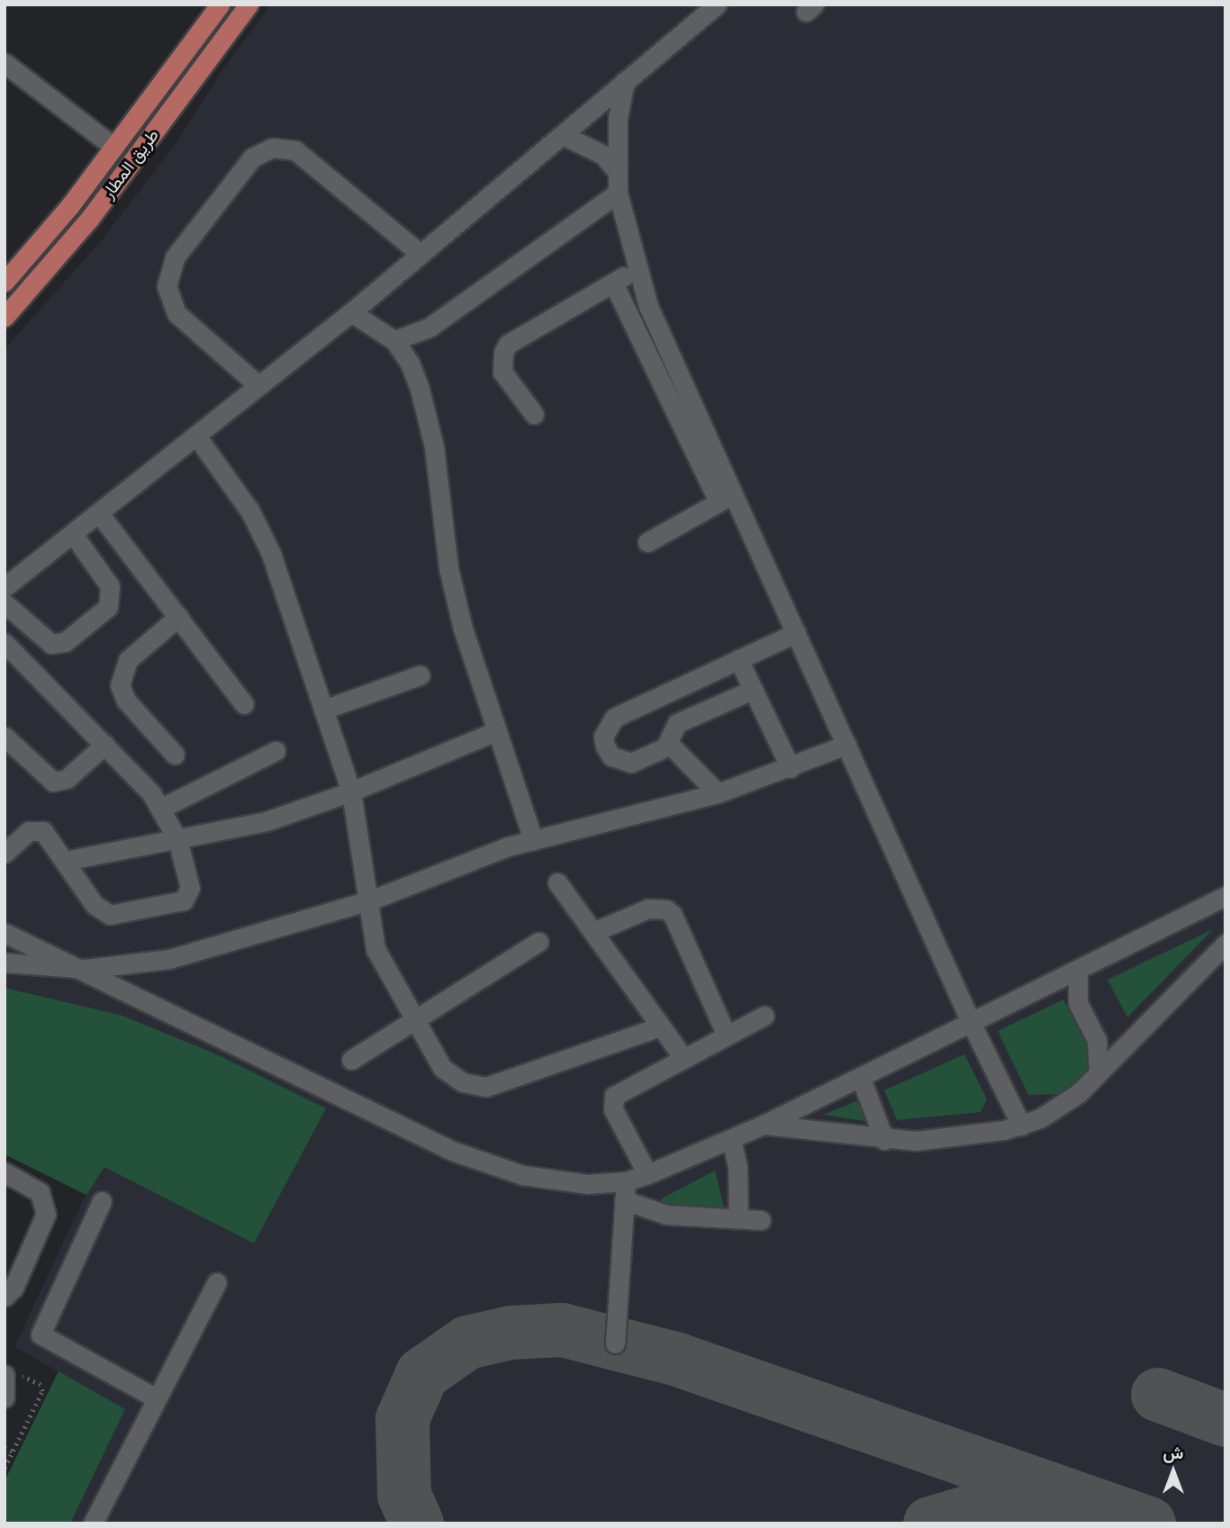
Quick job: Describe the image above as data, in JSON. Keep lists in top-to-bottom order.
{
  "streets": {
    "main road": ["طريق المطار"]
  },
  "north": "top"
}
